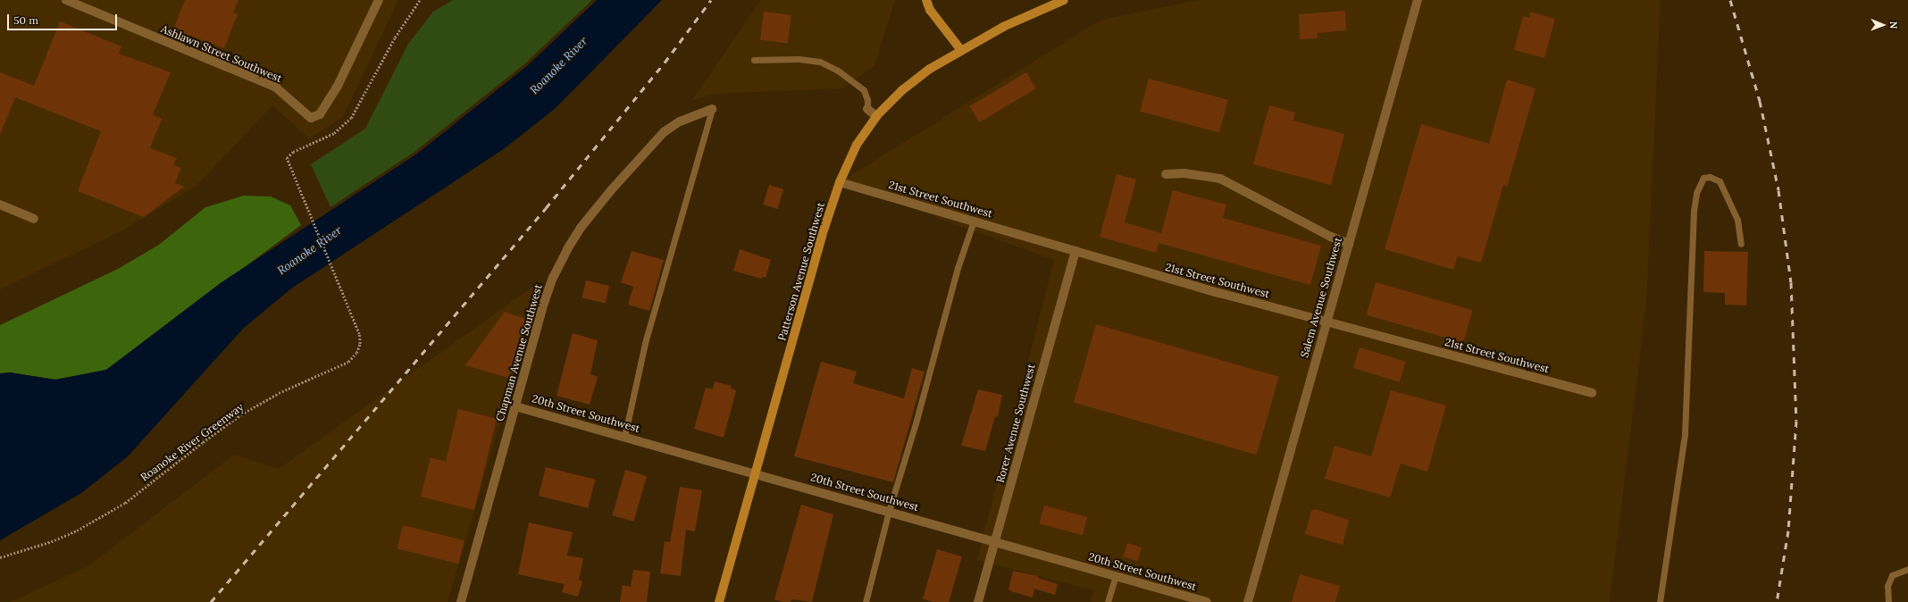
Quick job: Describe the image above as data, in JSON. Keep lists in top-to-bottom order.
{
  "streets": {
    "main road": ["Patterson Avenue Southwest"],
    "street": [
      "Ashlawn Street Southwest",
      "21st Street Southwest",
      "Salem Avenue Southwest",
      "Chapman Avenue Southwest",
      "20th Street Southwest",
      "Rorer Avenue Southwest"
    ],
    "path": ["Roanoke River Greenway"]
  },
  "crossings": [
    ["21st Street Southwest", "Patterson Avenue Southwest"],
    ["21st Street Southwest", "Salem Avenue Southwest"],
    ["21st Street Southwest", "Rorer Avenue Southwest"],
    ["Patterson Avenue Southwest", "20th Street Southwest"],
    ["Chapman Avenue Southwest", "20th Street Southwest"],
    ["20th Street Southwest", "Rorer Avenue Southwest"]
  ],
  "water": ["Roanoke River"],
  "scale_bar": "50 m",
  "north": "right"
}
